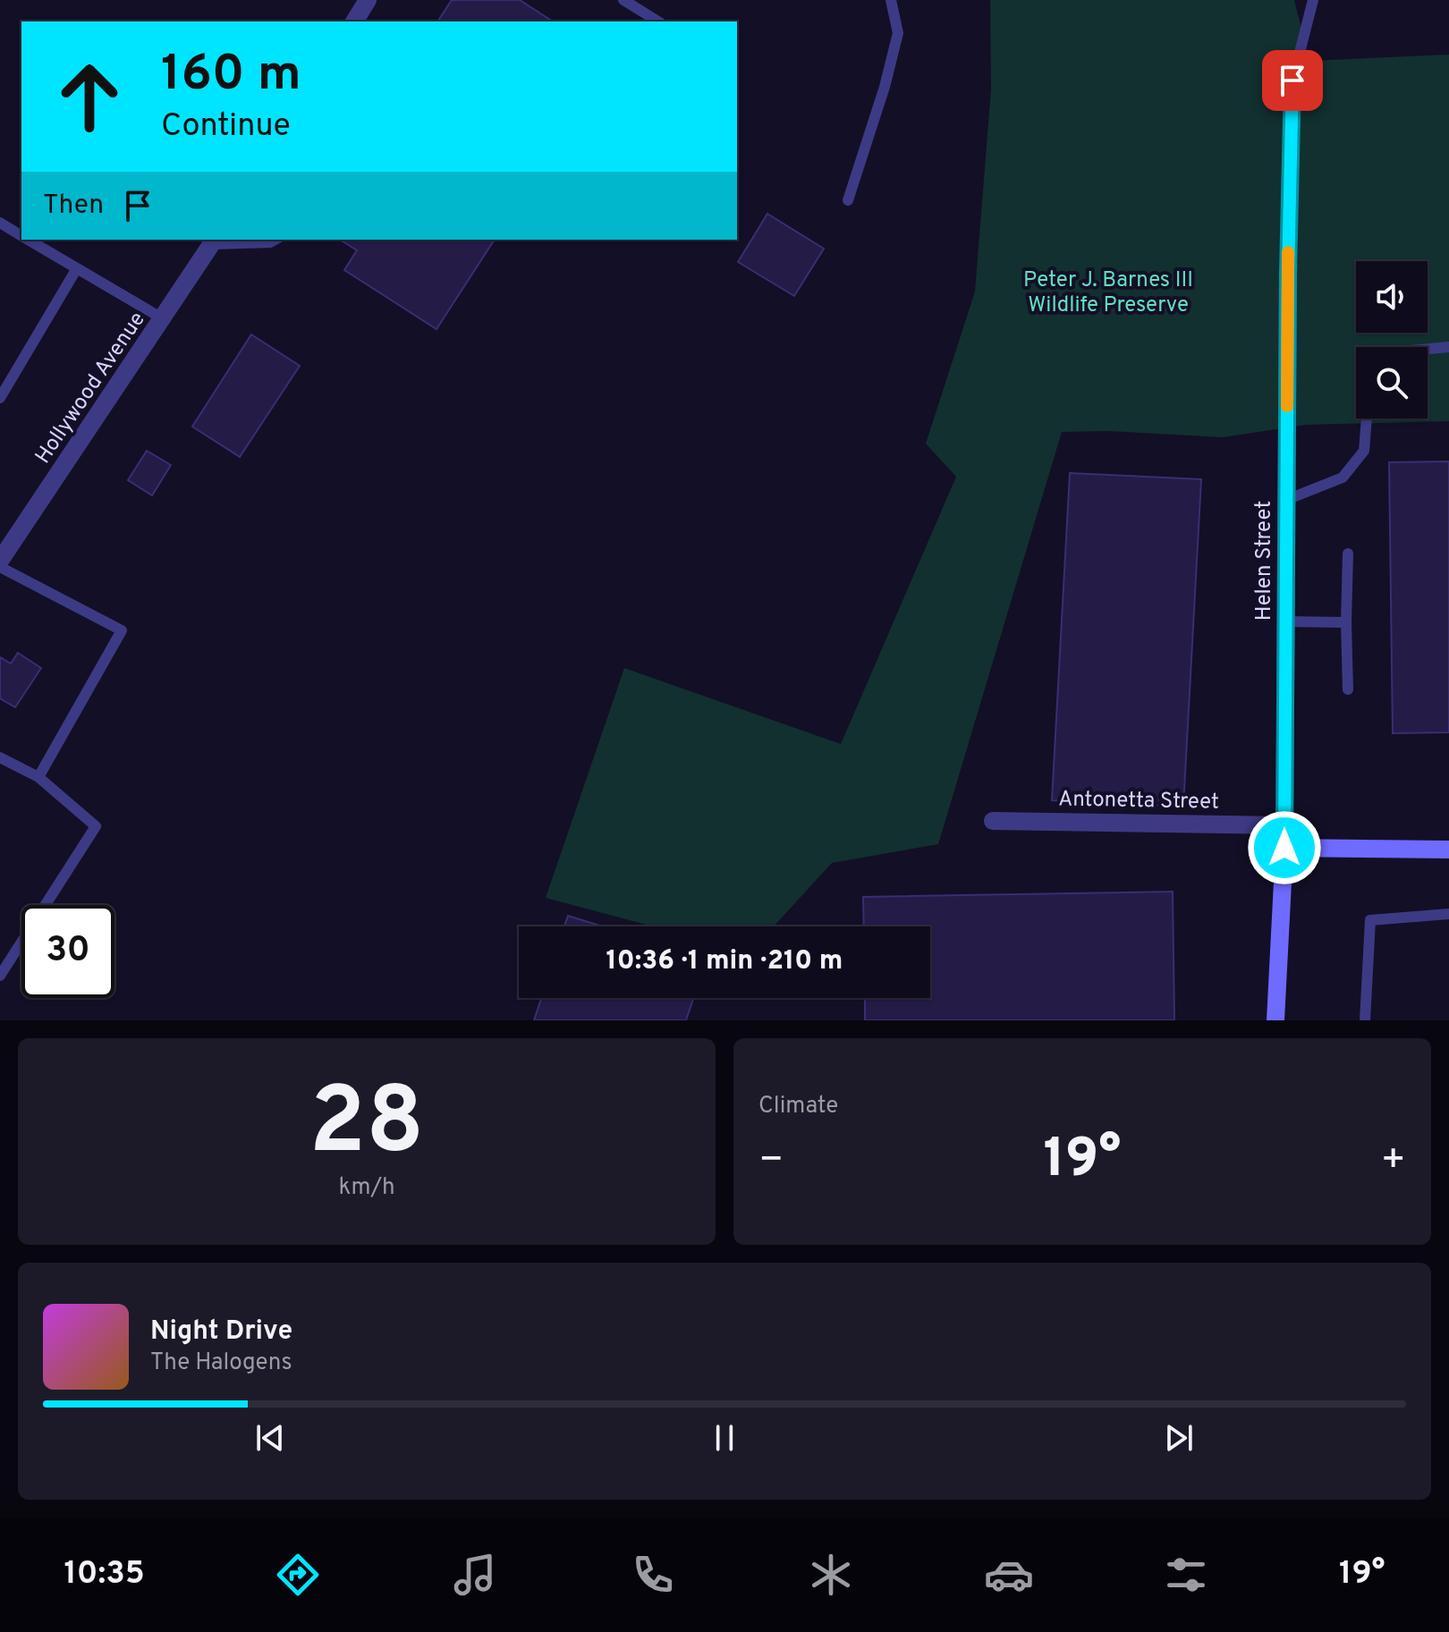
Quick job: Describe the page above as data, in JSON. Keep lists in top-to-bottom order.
{
  "streets": {
    "street": ["Hollywood Avenue", "Helen Street", "Antonetta Street"]
  },
  "crossings": [
    ["Helen Street", "Antonetta Street"]
  ],
  "parks": ["Peter J. Barnes III Wildlife Preserve"],
  "page": {
    "turn": ["160 m", "Continue"],
    "then": "Then",
    "limit": "30",
    "trip": "10:36 · 1 min · 210 m",
    "tile": [
      ["28", "km/h"],
      "Climate"
    ],
    "heat": ["−", "19°", "+"],
    "song": ["Night Drive", "The Halogens"],
    "tabs": ["10:35", "19°"]
  }
}
